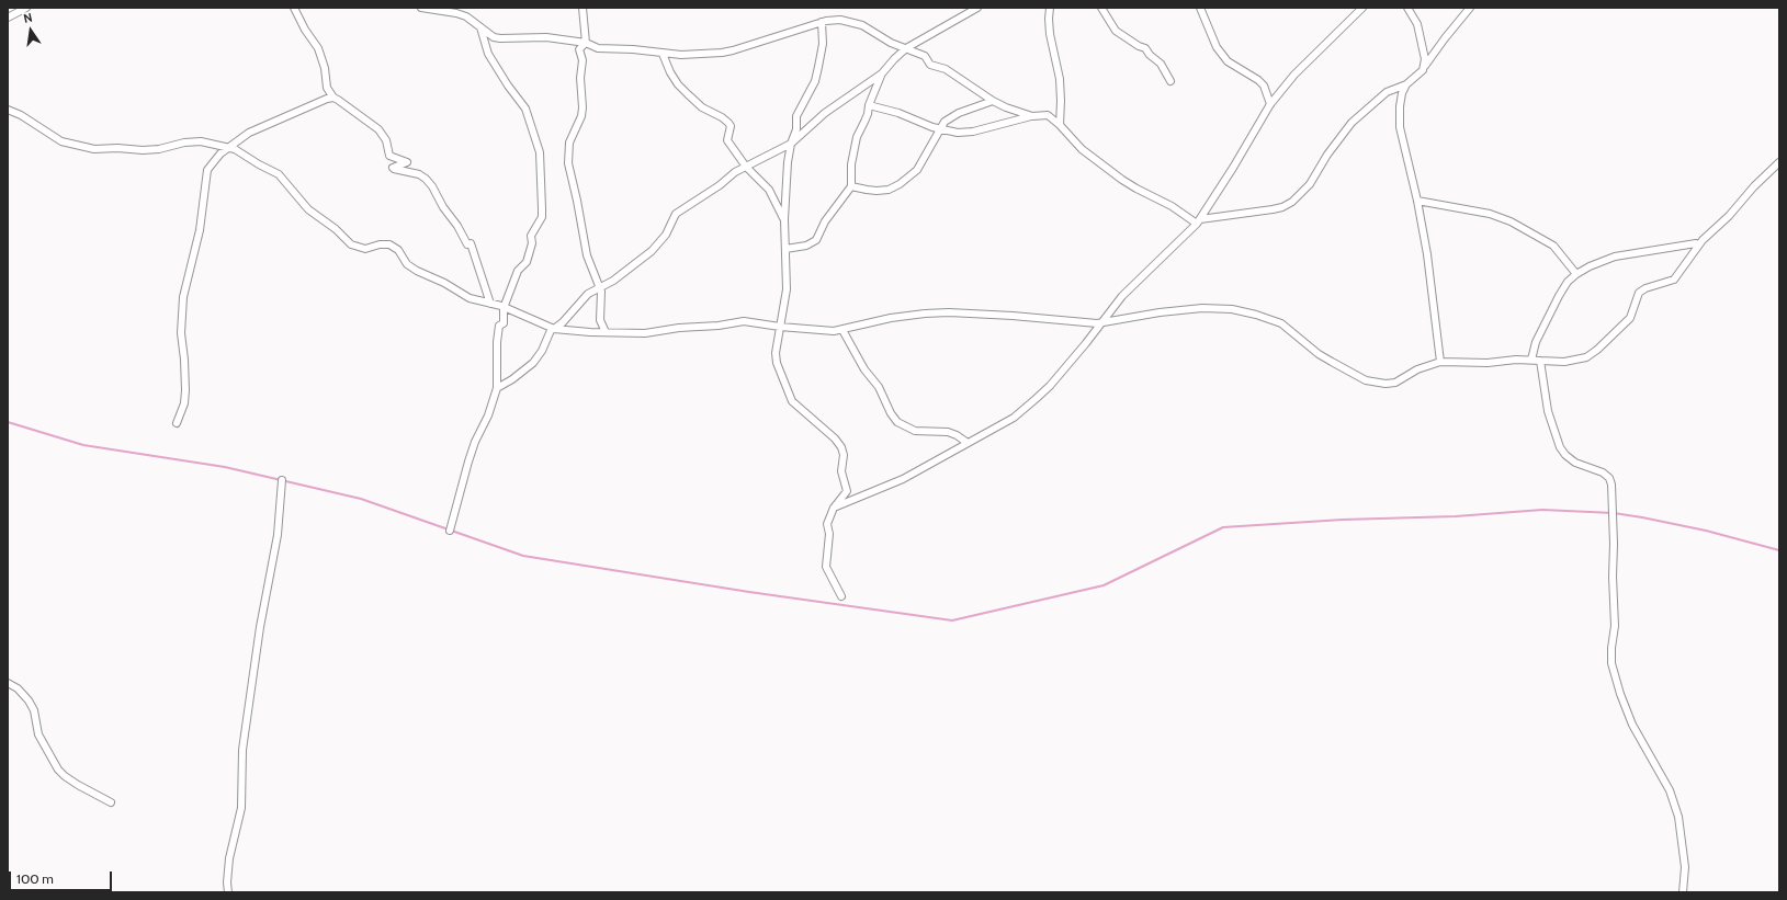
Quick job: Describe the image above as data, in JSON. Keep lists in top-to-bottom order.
{
  "scale_bar": "100 m",
  "north": "top"
}
